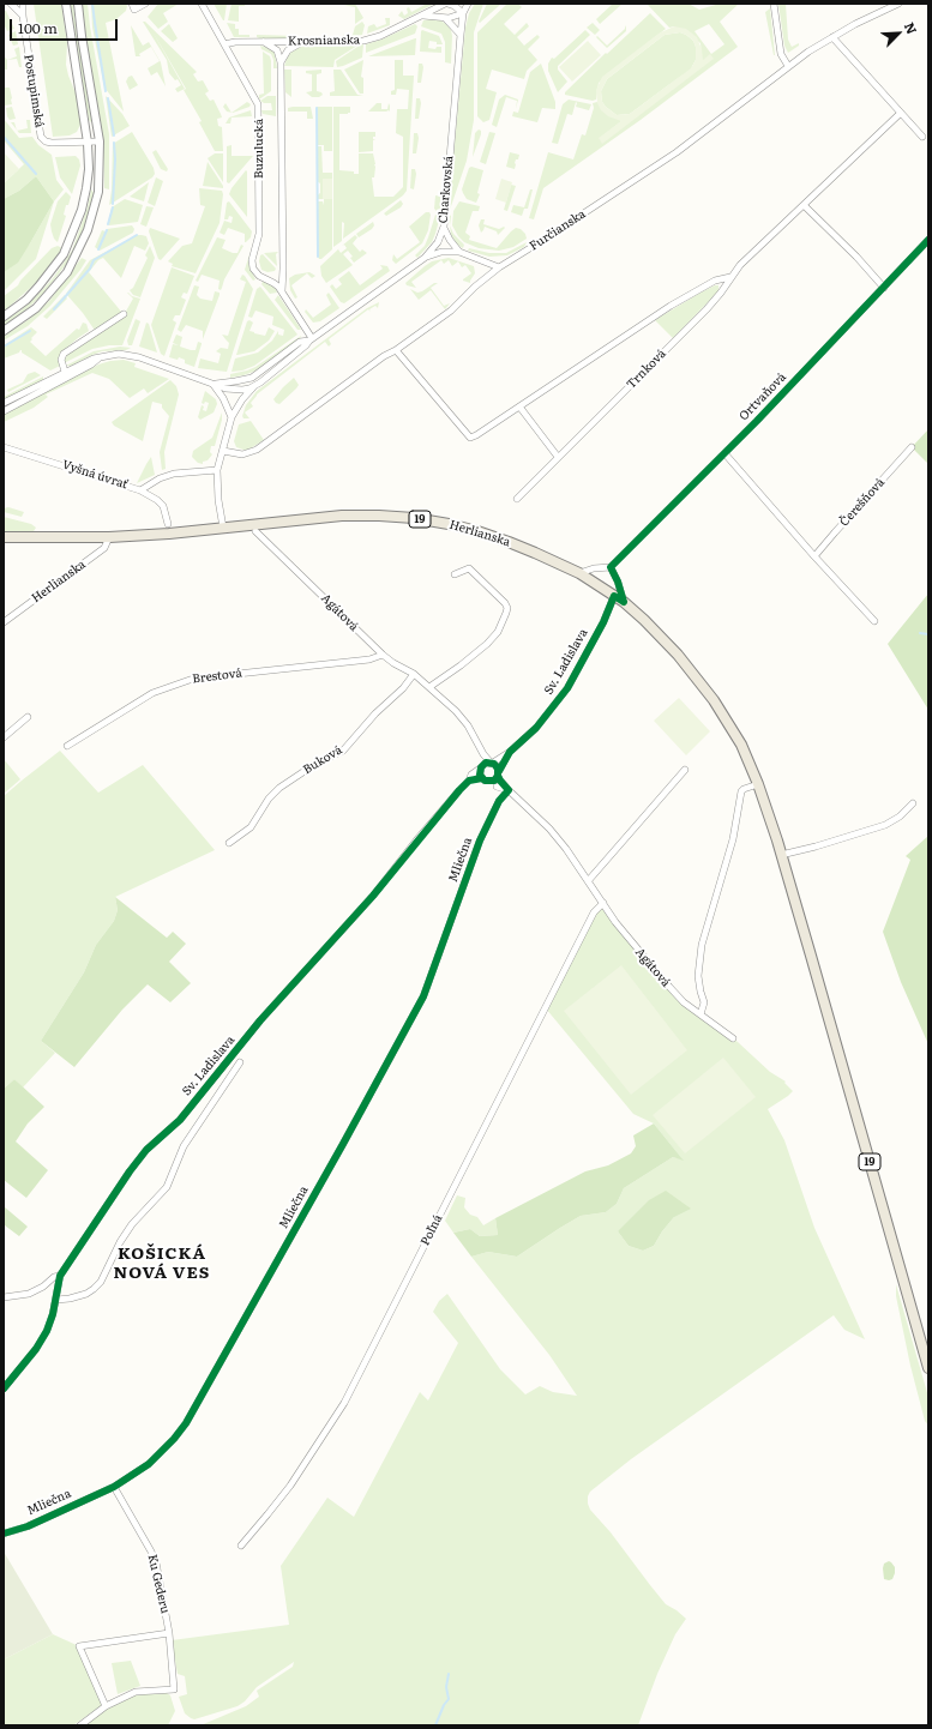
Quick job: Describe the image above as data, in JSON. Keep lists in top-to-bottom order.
{
  "streets": {
    "main road": ["19", "Herlianska"],
    "street": [
      "Krosnianska",
      "Postupimská",
      "Buzulucká",
      "Charkovská",
      "Furčianska",
      "Trnková",
      "Ortvaňová",
      "Vyšná úvrať",
      "Čerešňová",
      "Agátová",
      "Sv. Ladislava",
      "Brestová",
      "Buková",
      "Mliečna",
      "Poľná",
      "Ku Gederu"
    ]
  },
  "crossings": [
    ["Krosnianska", "Buzulucká"],
    ["Buzulucká", "Charkovská"],
    ["Furčianska", "Trnková"],
    ["19", "Herlianska"],
    ["Herlianska", "Sv. Ladislava"],
    ["Agátová", "Sv. Ladislava"],
    ["Agátová", "Brestová"],
    ["Agátová", "Buková"],
    ["Agátová", "Mliečna"],
    ["Agátová", "Poľná"],
    ["Mliečna", "Ku Gederu"]
  ],
  "districts": ["KOŠICKÁ NOVÁ VES"],
  "scale_bar": "100 m",
  "north": "top right"
}
